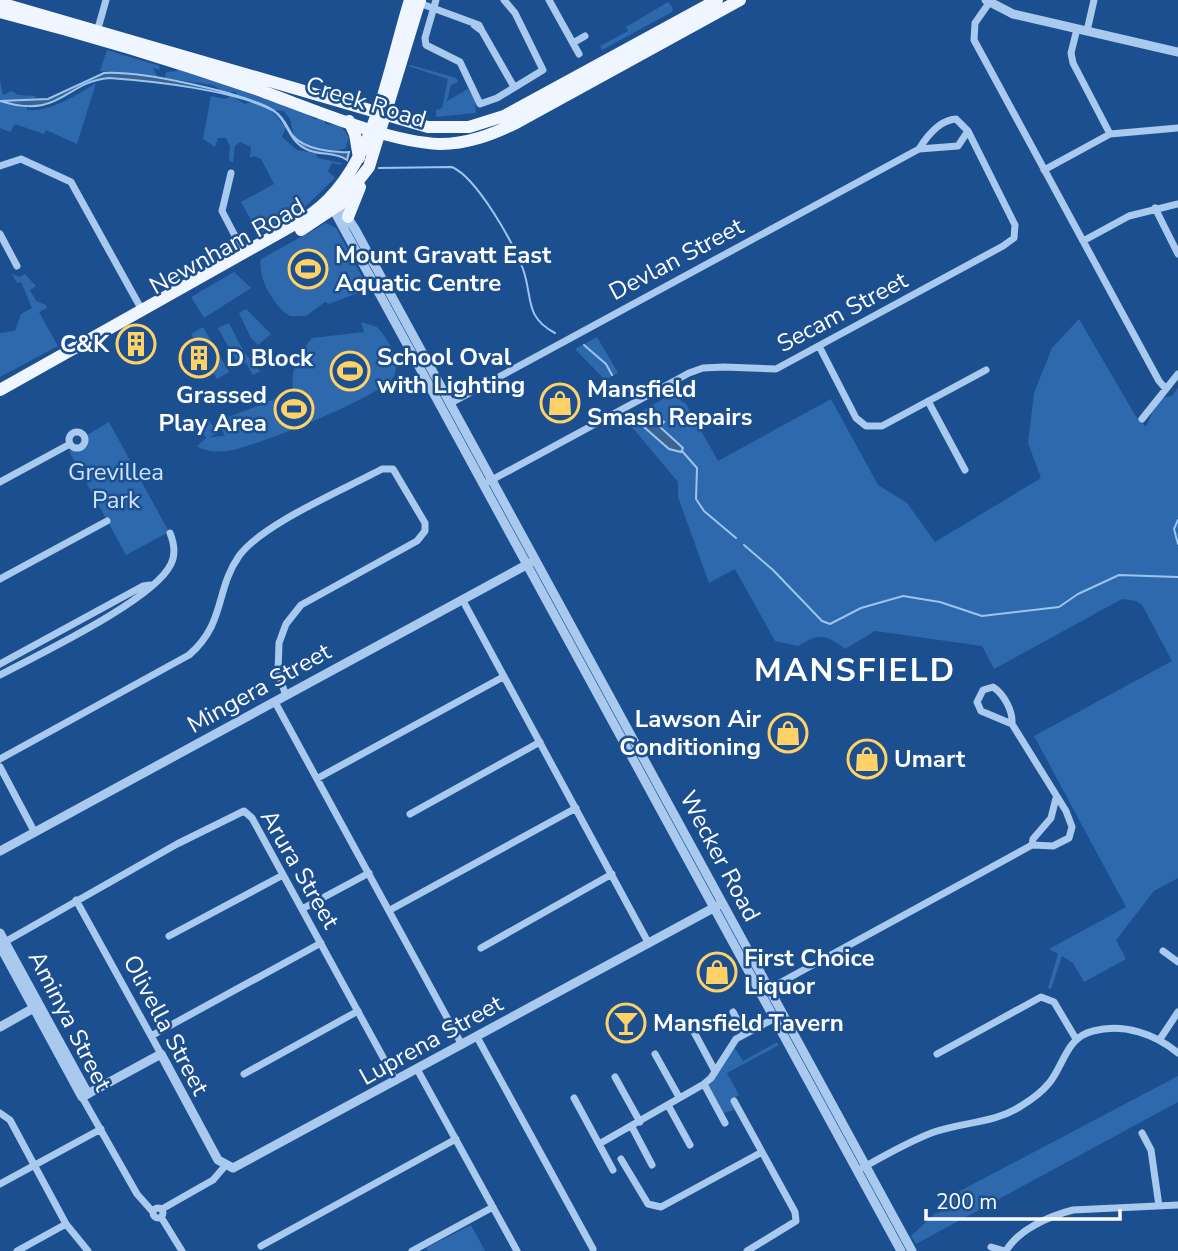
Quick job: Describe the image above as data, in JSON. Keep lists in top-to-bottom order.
{
  "streets": {
    "main road": ["Creek Road", "Newnham Road"],
    "street": [
      "Devlan Street",
      "Secam Street",
      "Mingera Street",
      "Wecker Road",
      "Arura Street",
      "Aminya Street",
      "Olivella Street",
      "Luprena Street"
    ]
  },
  "crossings": [
    ["Creek Road", "Newnham Road"],
    ["Newnham Road", "Wecker Road"],
    ["Devlan Street", "Secam Street"],
    ["Devlan Street", "Wecker Road"],
    ["Secam Street", "Wecker Road"],
    ["Mingera Street", "Wecker Road"],
    ["Wecker Road", "Luprena Street"],
    ["Arura Street", "Aminya Street"],
    ["Arura Street", "Olivella Street"],
    ["Arura Street", "Luprena Street"],
    ["Aminya Street", "Luprena Street"],
    ["Olivella Street", "Luprena Street"]
  ],
  "districts": ["MANSFIELD"],
  "parks": ["Grevillea Park"],
  "places": {
    "sports": ["Mount Gravatt East Aquatic Centre", "School Oval with Lighting", "Grassed Play Area"],
    "building": ["C&K", "D Block"],
    "shop": [
      "Mansfield Smash Repairs",
      "Lawson Air Conditioning",
      "Umart",
      "First Choice Liquor"
    ],
    "bar": ["Mansfield Tavern"]
  },
  "scale_bar": "200 m"
}
